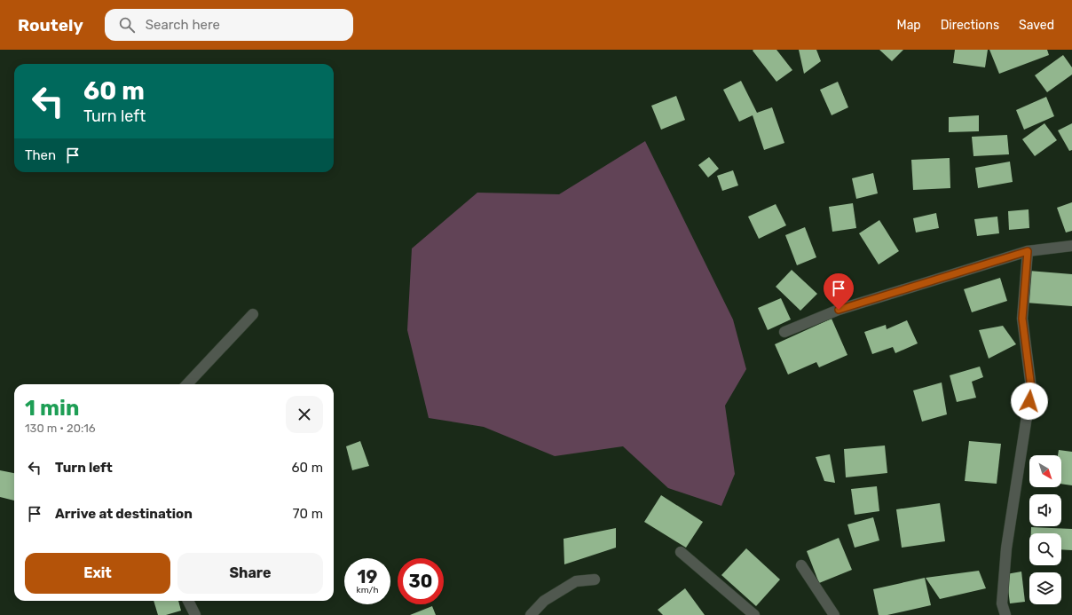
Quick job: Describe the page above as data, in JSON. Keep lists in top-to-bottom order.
{
  "north": "bottom right",
  "page": {
    "header": "Routely",
    "search": "Search here",
    "nav": ["Map", "Directions", "Saved"],
    "turn": ["60 m", "Turn left"],
    "then": "Then",
    "heading": ["1 min", "130 m · 20:16"],
    "list": [
      {
        "name": "Turn left",
        "value": "60 m"
      },
      {
        "name": "Arrive at destination",
        "value": "70 m"
      }
    ],
    "buttons": ["Exit", "Share"],
    "speed": "19 km/h",
    "limit": "30"
  }
}
